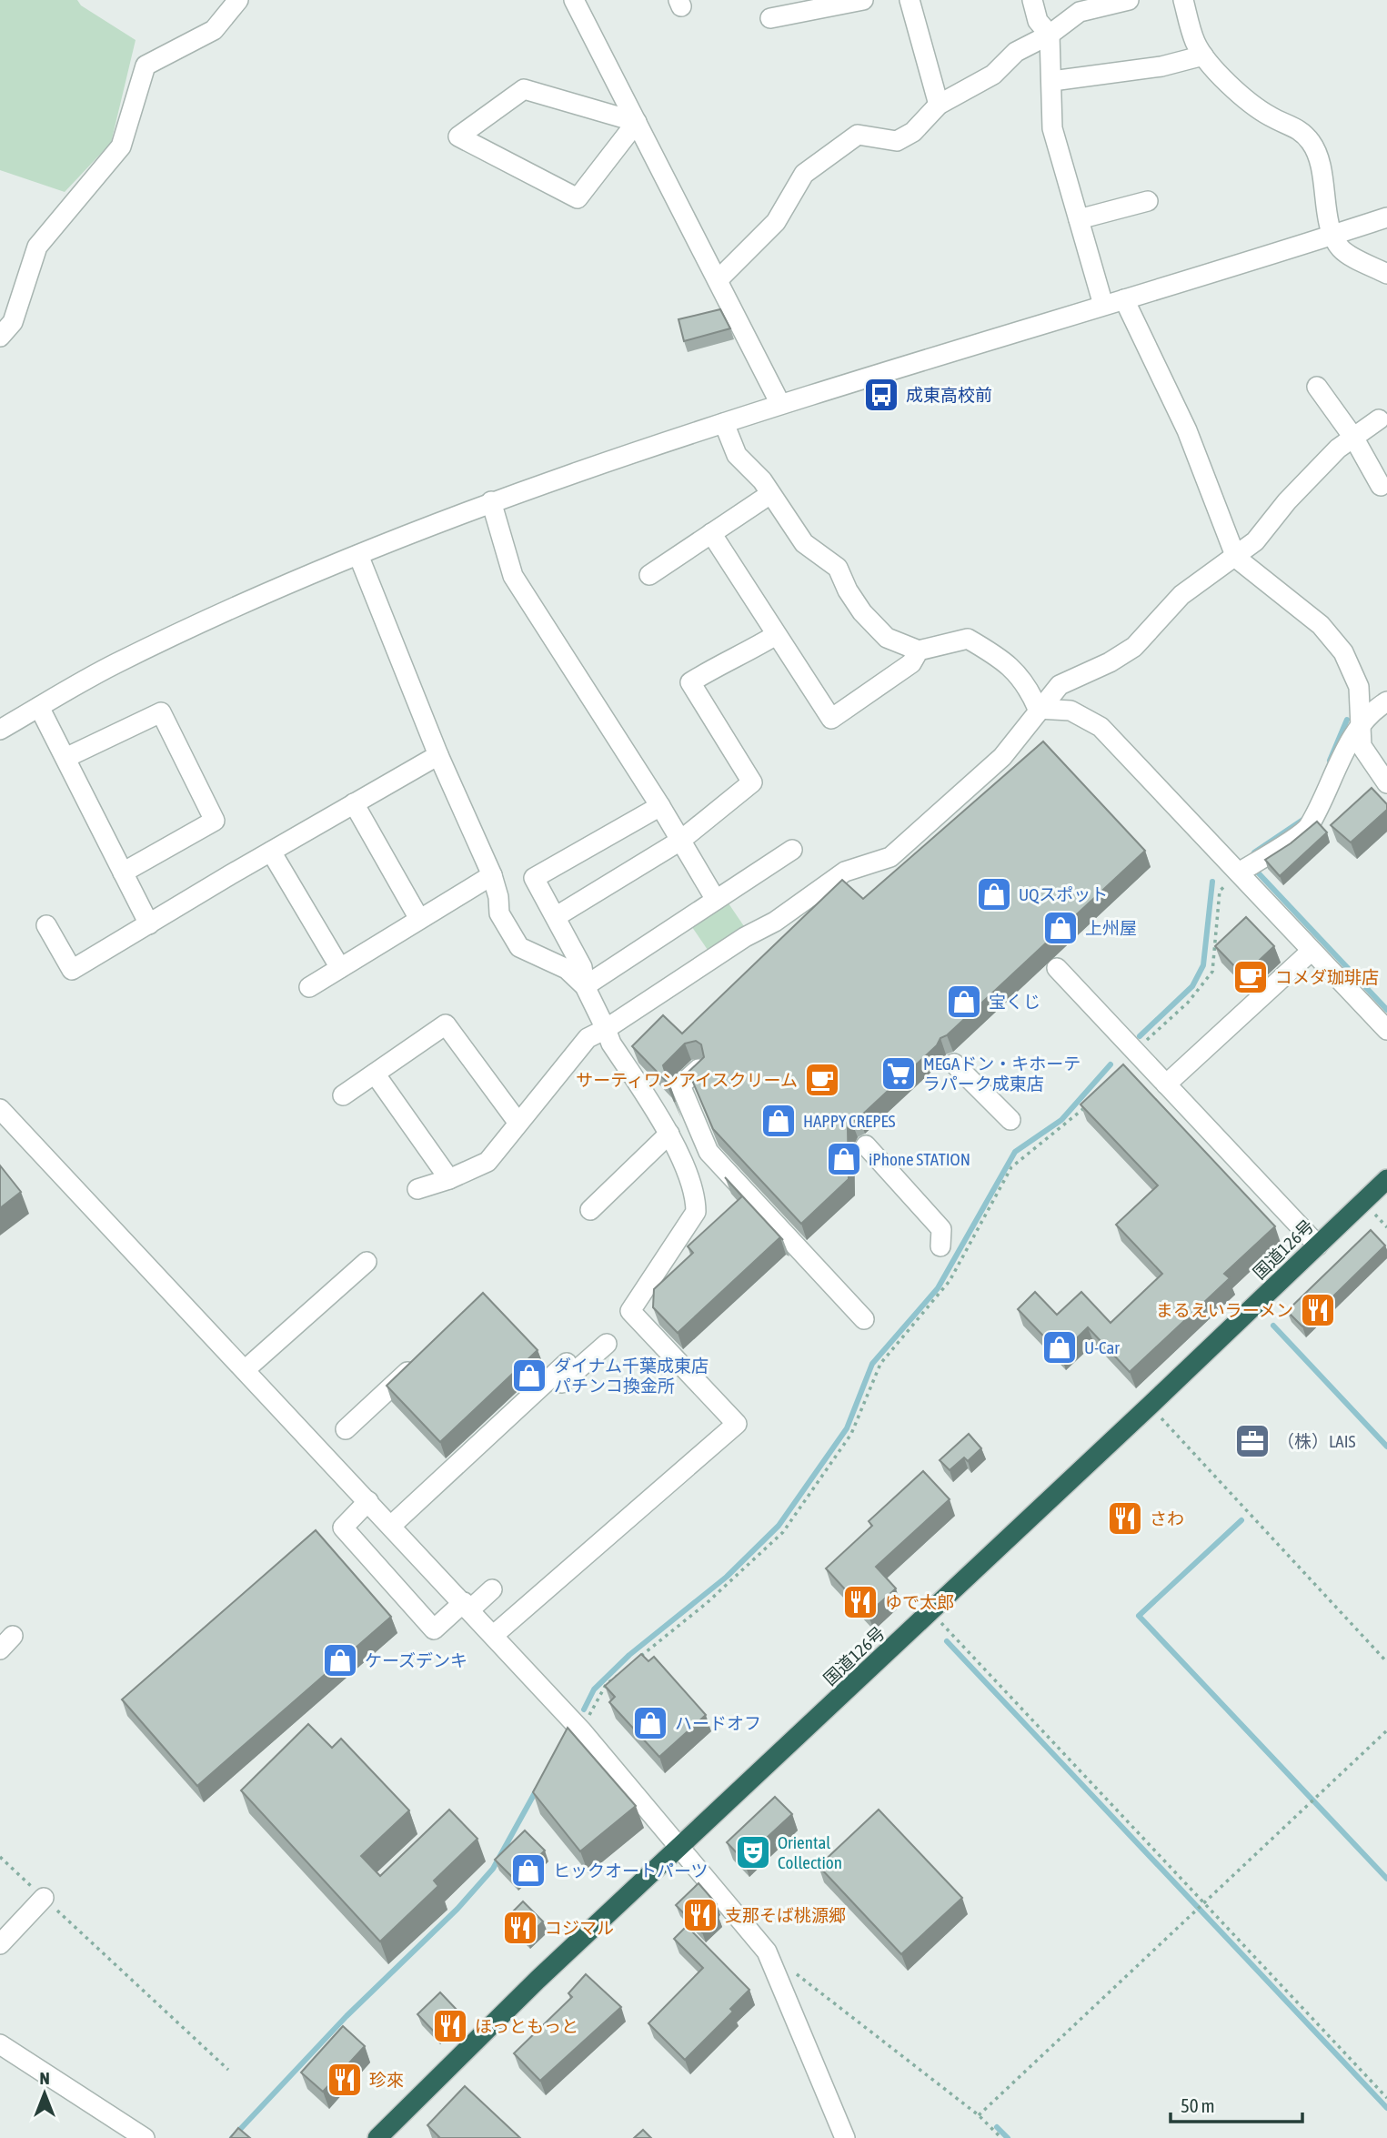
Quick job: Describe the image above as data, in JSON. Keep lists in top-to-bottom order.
{
  "streets": {
    "highway": ["国道126号"]
  },
  "places": {
    "bus stop": ["成東高校前"],
    "shop": [
      "UQスポット",
      "上州屋",
      "宝くじ",
      "HAPPY CREPES",
      "iPhone STATION",
      "U-Car",
      "ダイナム千葉成東店 パチンコ換金所",
      "ケーズデンキ",
      "ハードオフ",
      "ヒックオートパーツ"
    ],
    "cafe": ["コメダ珈琲店", "サーティワンアイスクリーム"],
    "supermarket": ["MEGAドン・キホーテ ラパーク成東店"],
    "restaurant": [
      "まるえいラーメン",
      "さわ",
      "ゆで太郎",
      "支那そば桃源郷",
      "コジマル",
      "ほっともっと",
      "珍來"
    ],
    "office": ["（株）LAIS"],
    "theatre": ["Oriental Collection"]
  },
  "scale_bar": "50 m",
  "north": "top"
}
